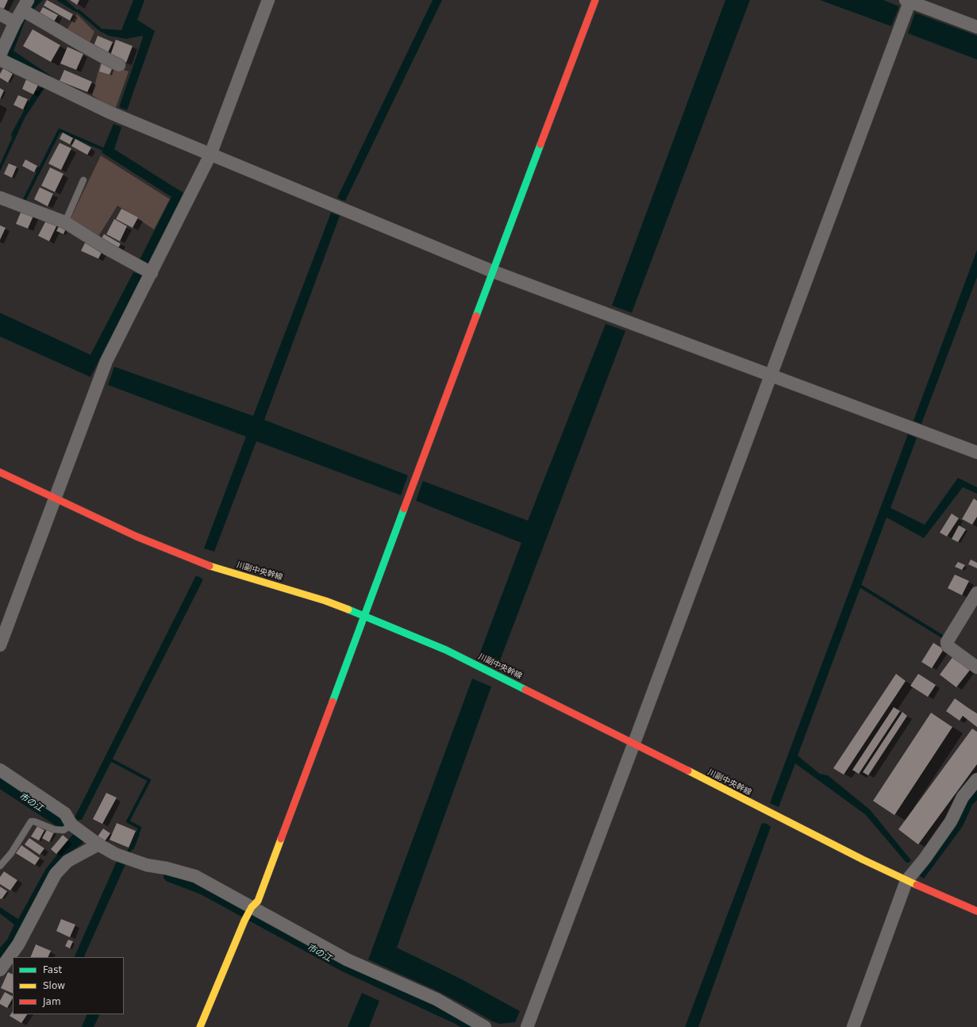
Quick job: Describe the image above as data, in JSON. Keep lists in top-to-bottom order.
{
  "streets": {
    "street": ["川副中央幹線"]
  },
  "water": ["市の江"],
  "legend": ["Fast", "Slow", "Jam"]
}
